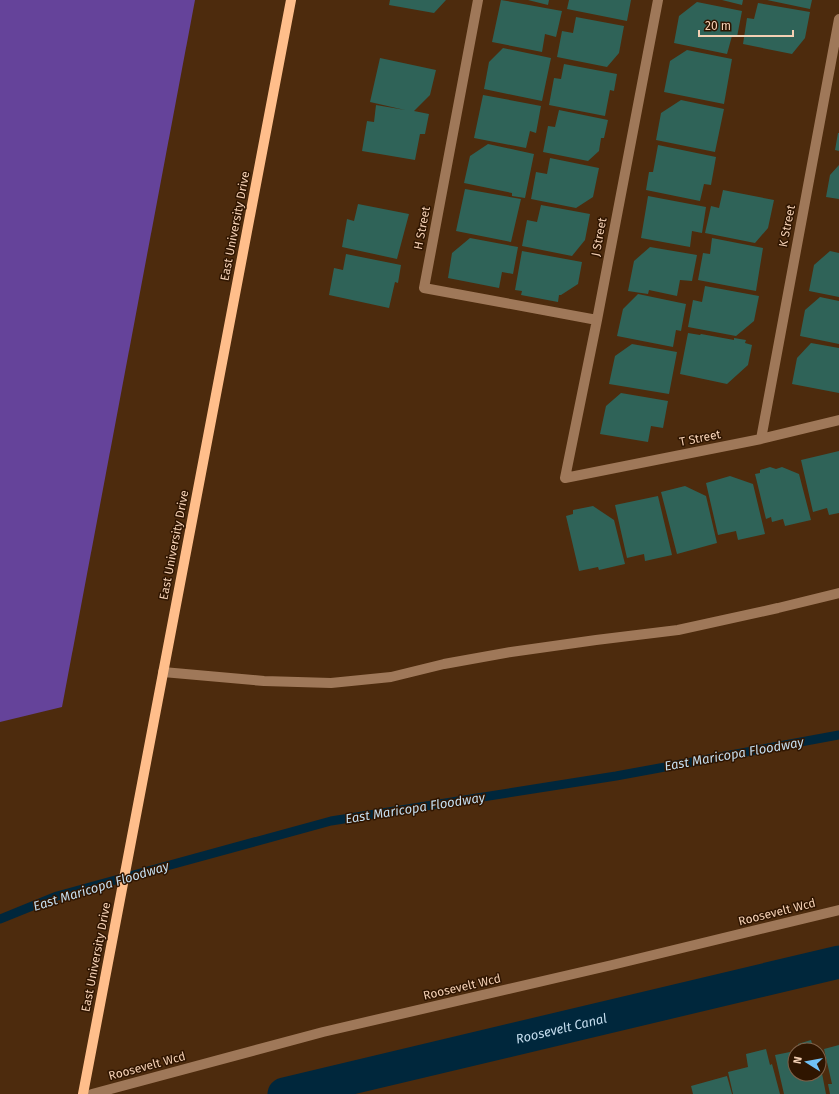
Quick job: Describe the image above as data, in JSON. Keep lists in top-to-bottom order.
{
  "streets": {
    "main road": ["East University Drive"],
    "street": [
      "K Street",
      "H Street",
      "J Street",
      "T Street",
      "Roosevelt Wcd"
    ]
  },
  "crossings": [
    ["K Street", "T Street"],
    ["H Street", "J Street"],
    ["J Street", "T Street"]
  ],
  "water": ["East Maricopa Floodway", "Roosevelt Canal"],
  "scale_bar": "20 m",
  "north": "left"
}
